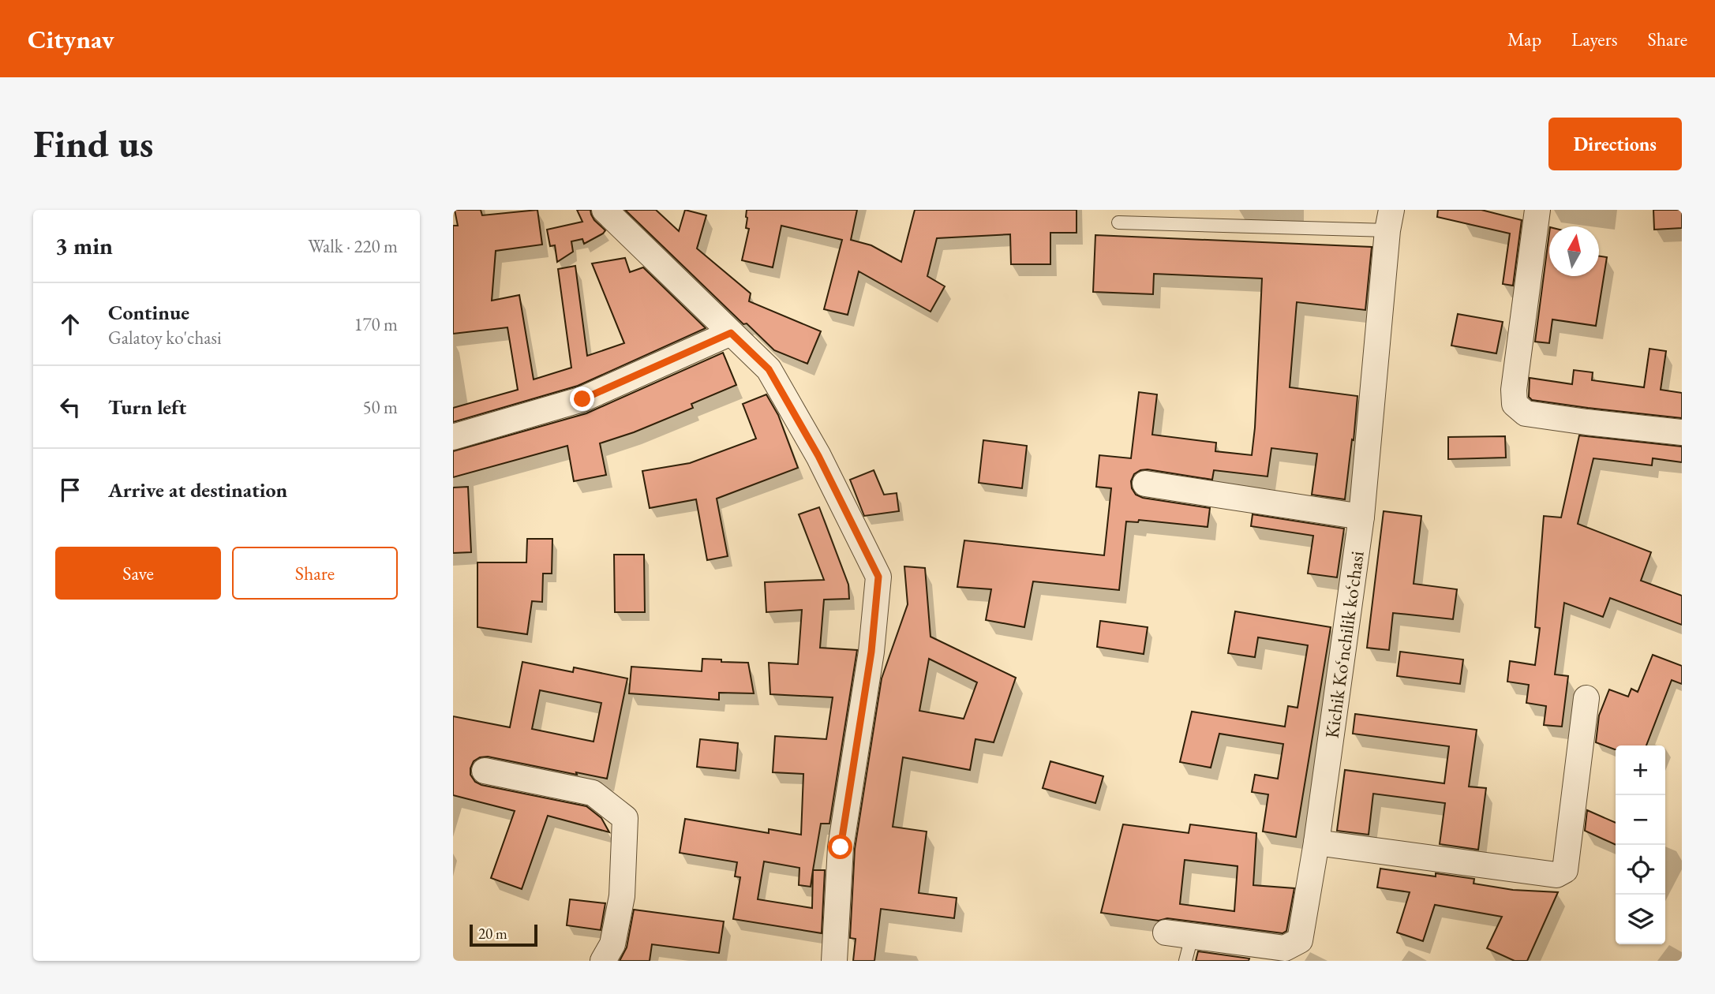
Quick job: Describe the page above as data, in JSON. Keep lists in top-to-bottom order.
{
  "streets": {
    "street": ["Kichik Ko‘nchilik ko‘chasi"]
  },
  "scale_bar": "20 m",
  "north": "top",
  "page": {
    "header": "Citynav",
    "nav": ["Map", "Layers", "Share"],
    "buttons": [
      "Directions",
      ["Save", "Share"]
    ],
    "title": "Find us",
    "heading": ["3 min", "Walk · 220 m"],
    "list": [
      ["Continue", "Galatoy ko'chasi", "170 m"],
      ["Turn left", "50 m"],
      "Arrive at destination"
    ],
    "map_buttons": ["+", "−"],
    "scale": "20 m"
  }
}
